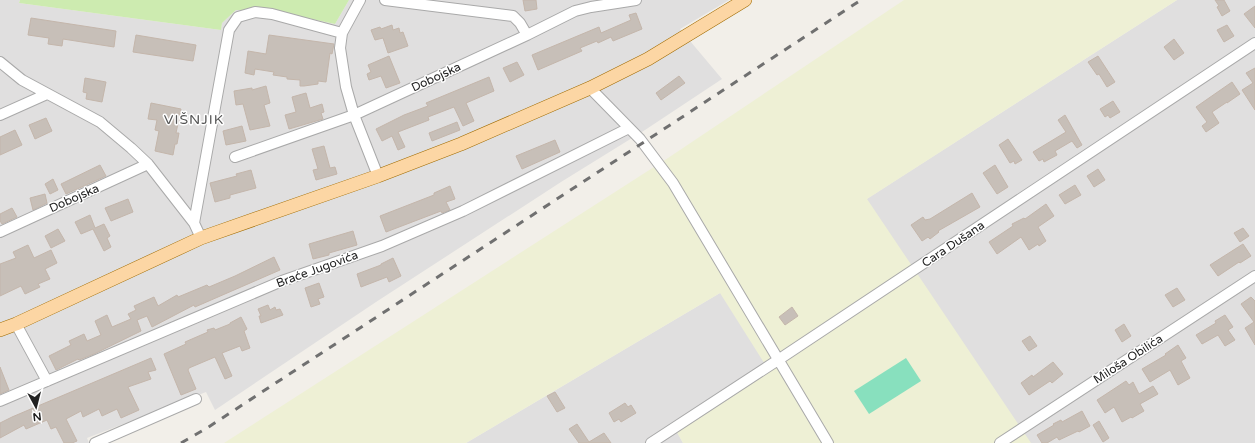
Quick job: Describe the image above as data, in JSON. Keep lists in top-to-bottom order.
{
  "streets": {
    "street": [
      "Dobojska",
      "Cara Dušana",
      "Braće Jugovića",
      "Miloša Obilića"
    ]
  },
  "districts": ["VIŠNJIK"],
  "north": "bottom"
}
